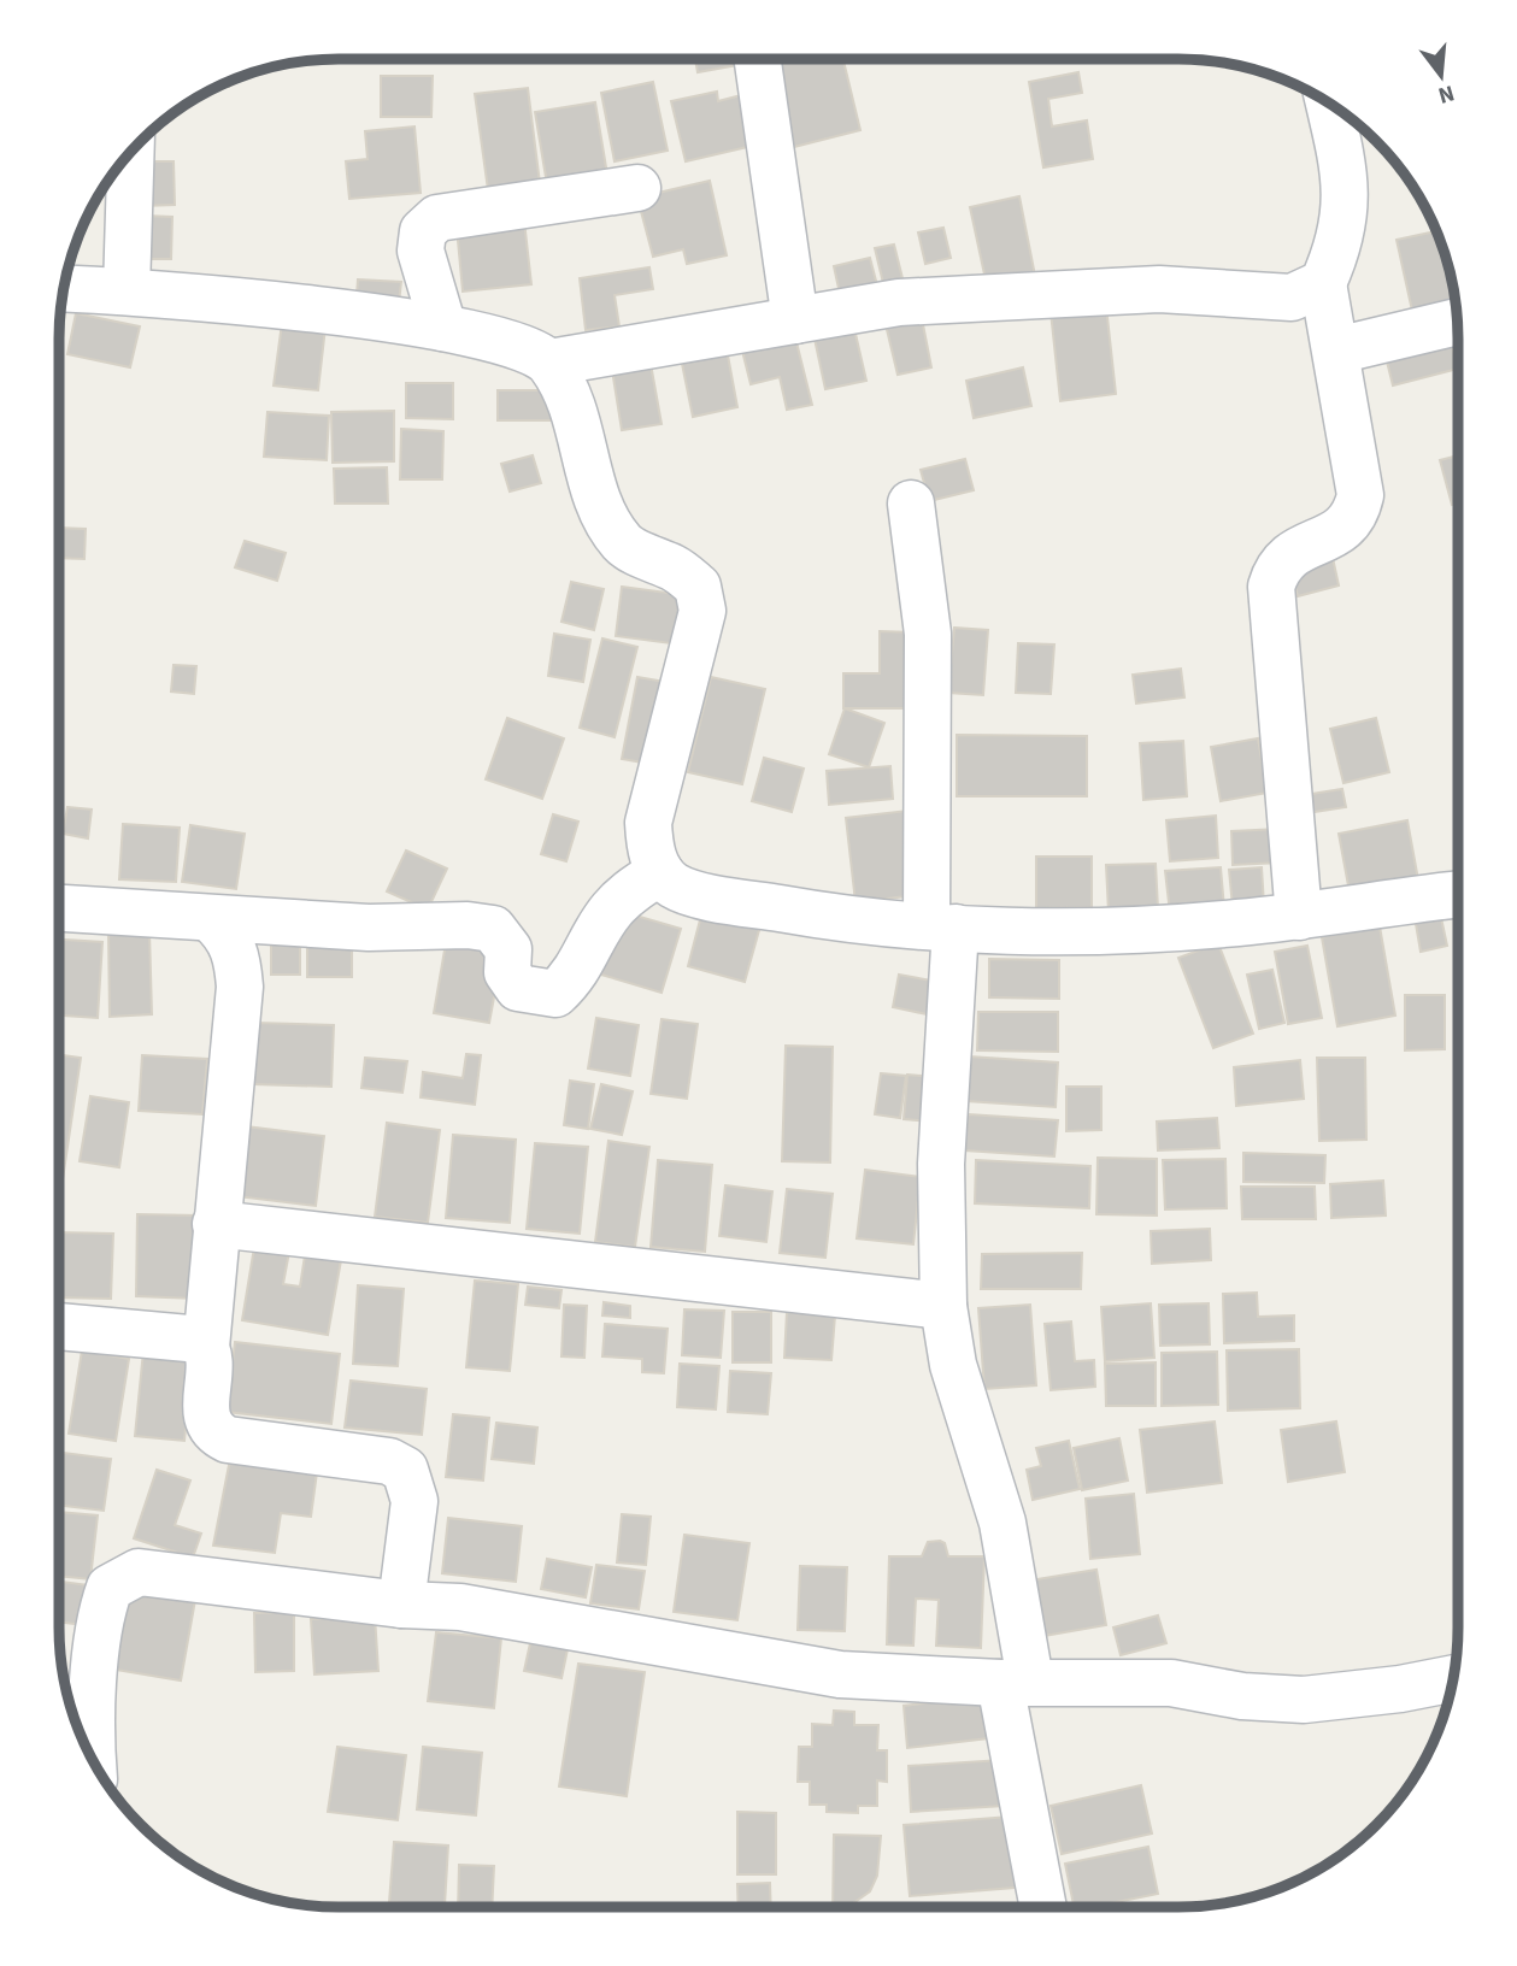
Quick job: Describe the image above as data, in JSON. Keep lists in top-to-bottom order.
{
  "north": "bottom"
}
